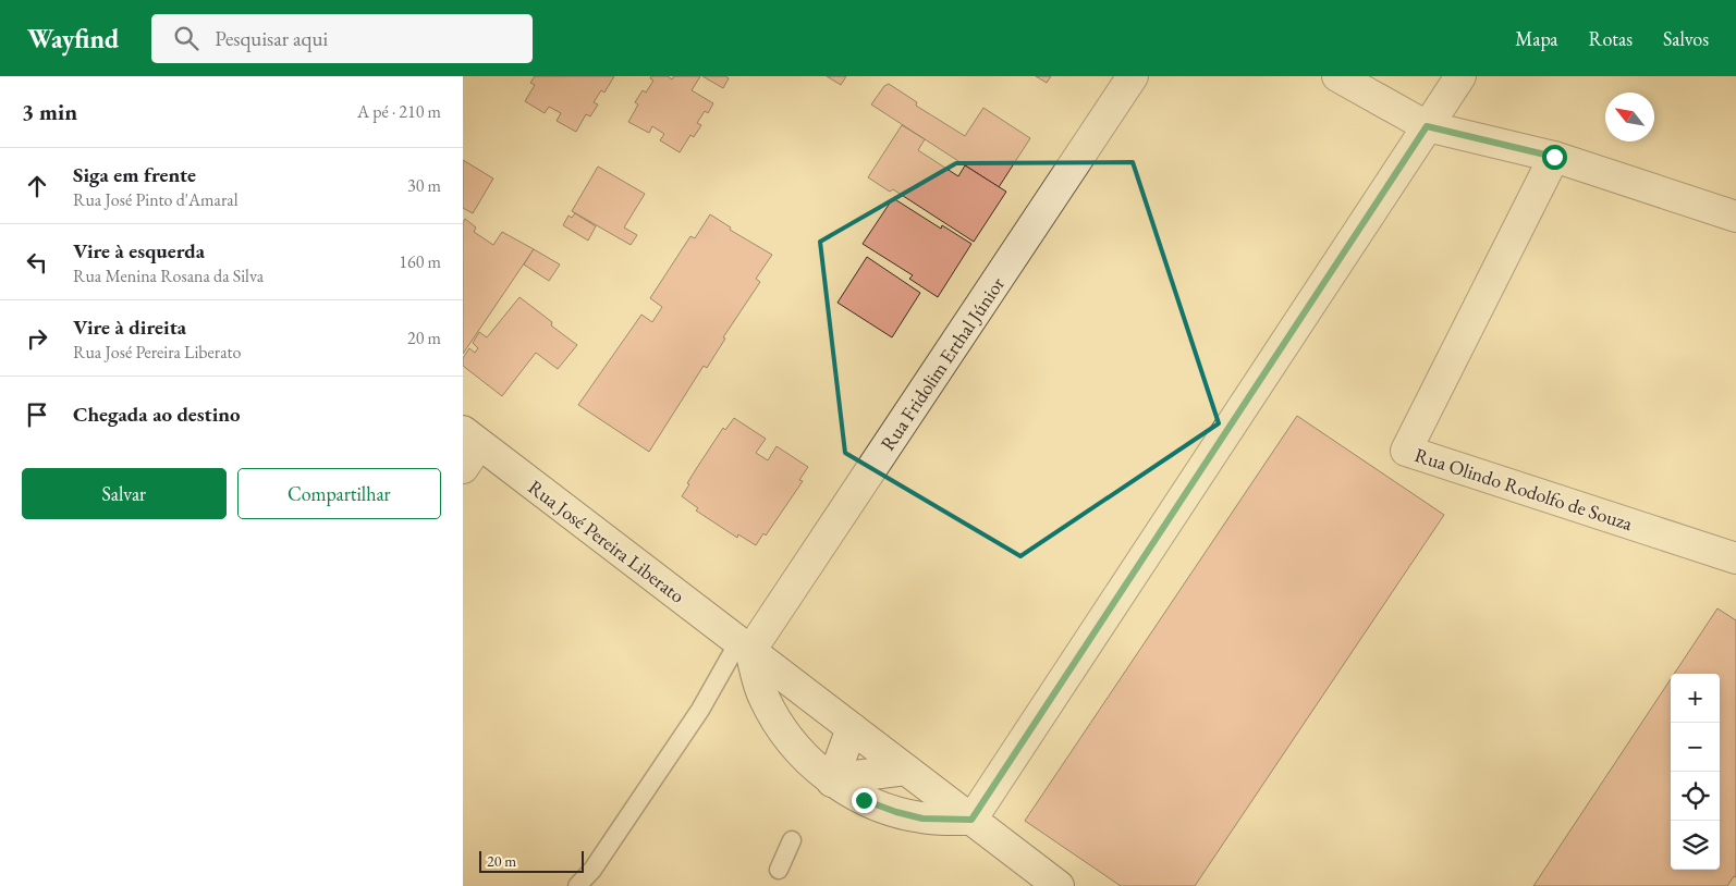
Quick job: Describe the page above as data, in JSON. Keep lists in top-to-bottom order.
{
  "streets": {
    "street": ["Rua Fridolim Erthal Júnior", "Rua Olindo Rodolfo de Souza", "Rua José Pereira Liberato"]
  },
  "crossings": [
    ["Rua Fridolim Erthal Júnior", "Rua José Pereira Liberato"]
  ],
  "scale_bar": "20 m",
  "north": "top left",
  "page": {
    "header": "Wayfind",
    "search": "Pesquisar aqui",
    "nav": ["Mapa", "Rotas", "Salvos"],
    "heading": ["3 min", "A pé · 210 m"],
    "list": [
      ["Siga em frente", "Rua José Pinto d'Amaral", "30 m"],
      ["Vire à esquerda", "Rua Menina Rosana da Silva", "160 m"],
      ["Vire à direita", "Rua José Pereira Liberato", "20 m"],
      "Chegada ao destino"
    ],
    "buttons": ["Salvar", "Compartilhar"],
    "map_buttons": ["+", "−"],
    "scale": "20 m"
  }
}
